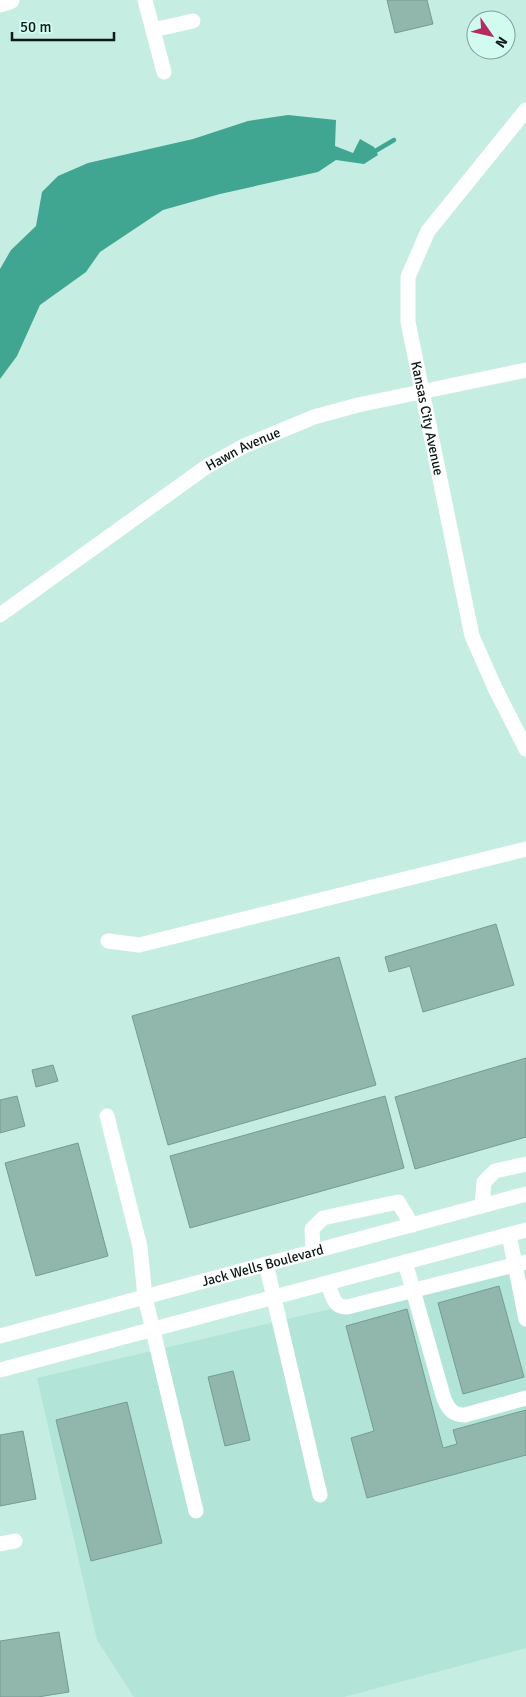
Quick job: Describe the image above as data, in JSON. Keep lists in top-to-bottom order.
{
  "streets": {
    "street": ["Kansas City Avenue", "Hawn Avenue", "Jack Wells Boulevard"]
  },
  "crossings": [
    ["Kansas City Avenue", "Hawn Avenue"]
  ],
  "scale_bar": "50 m",
  "north": "bottom right"
}
